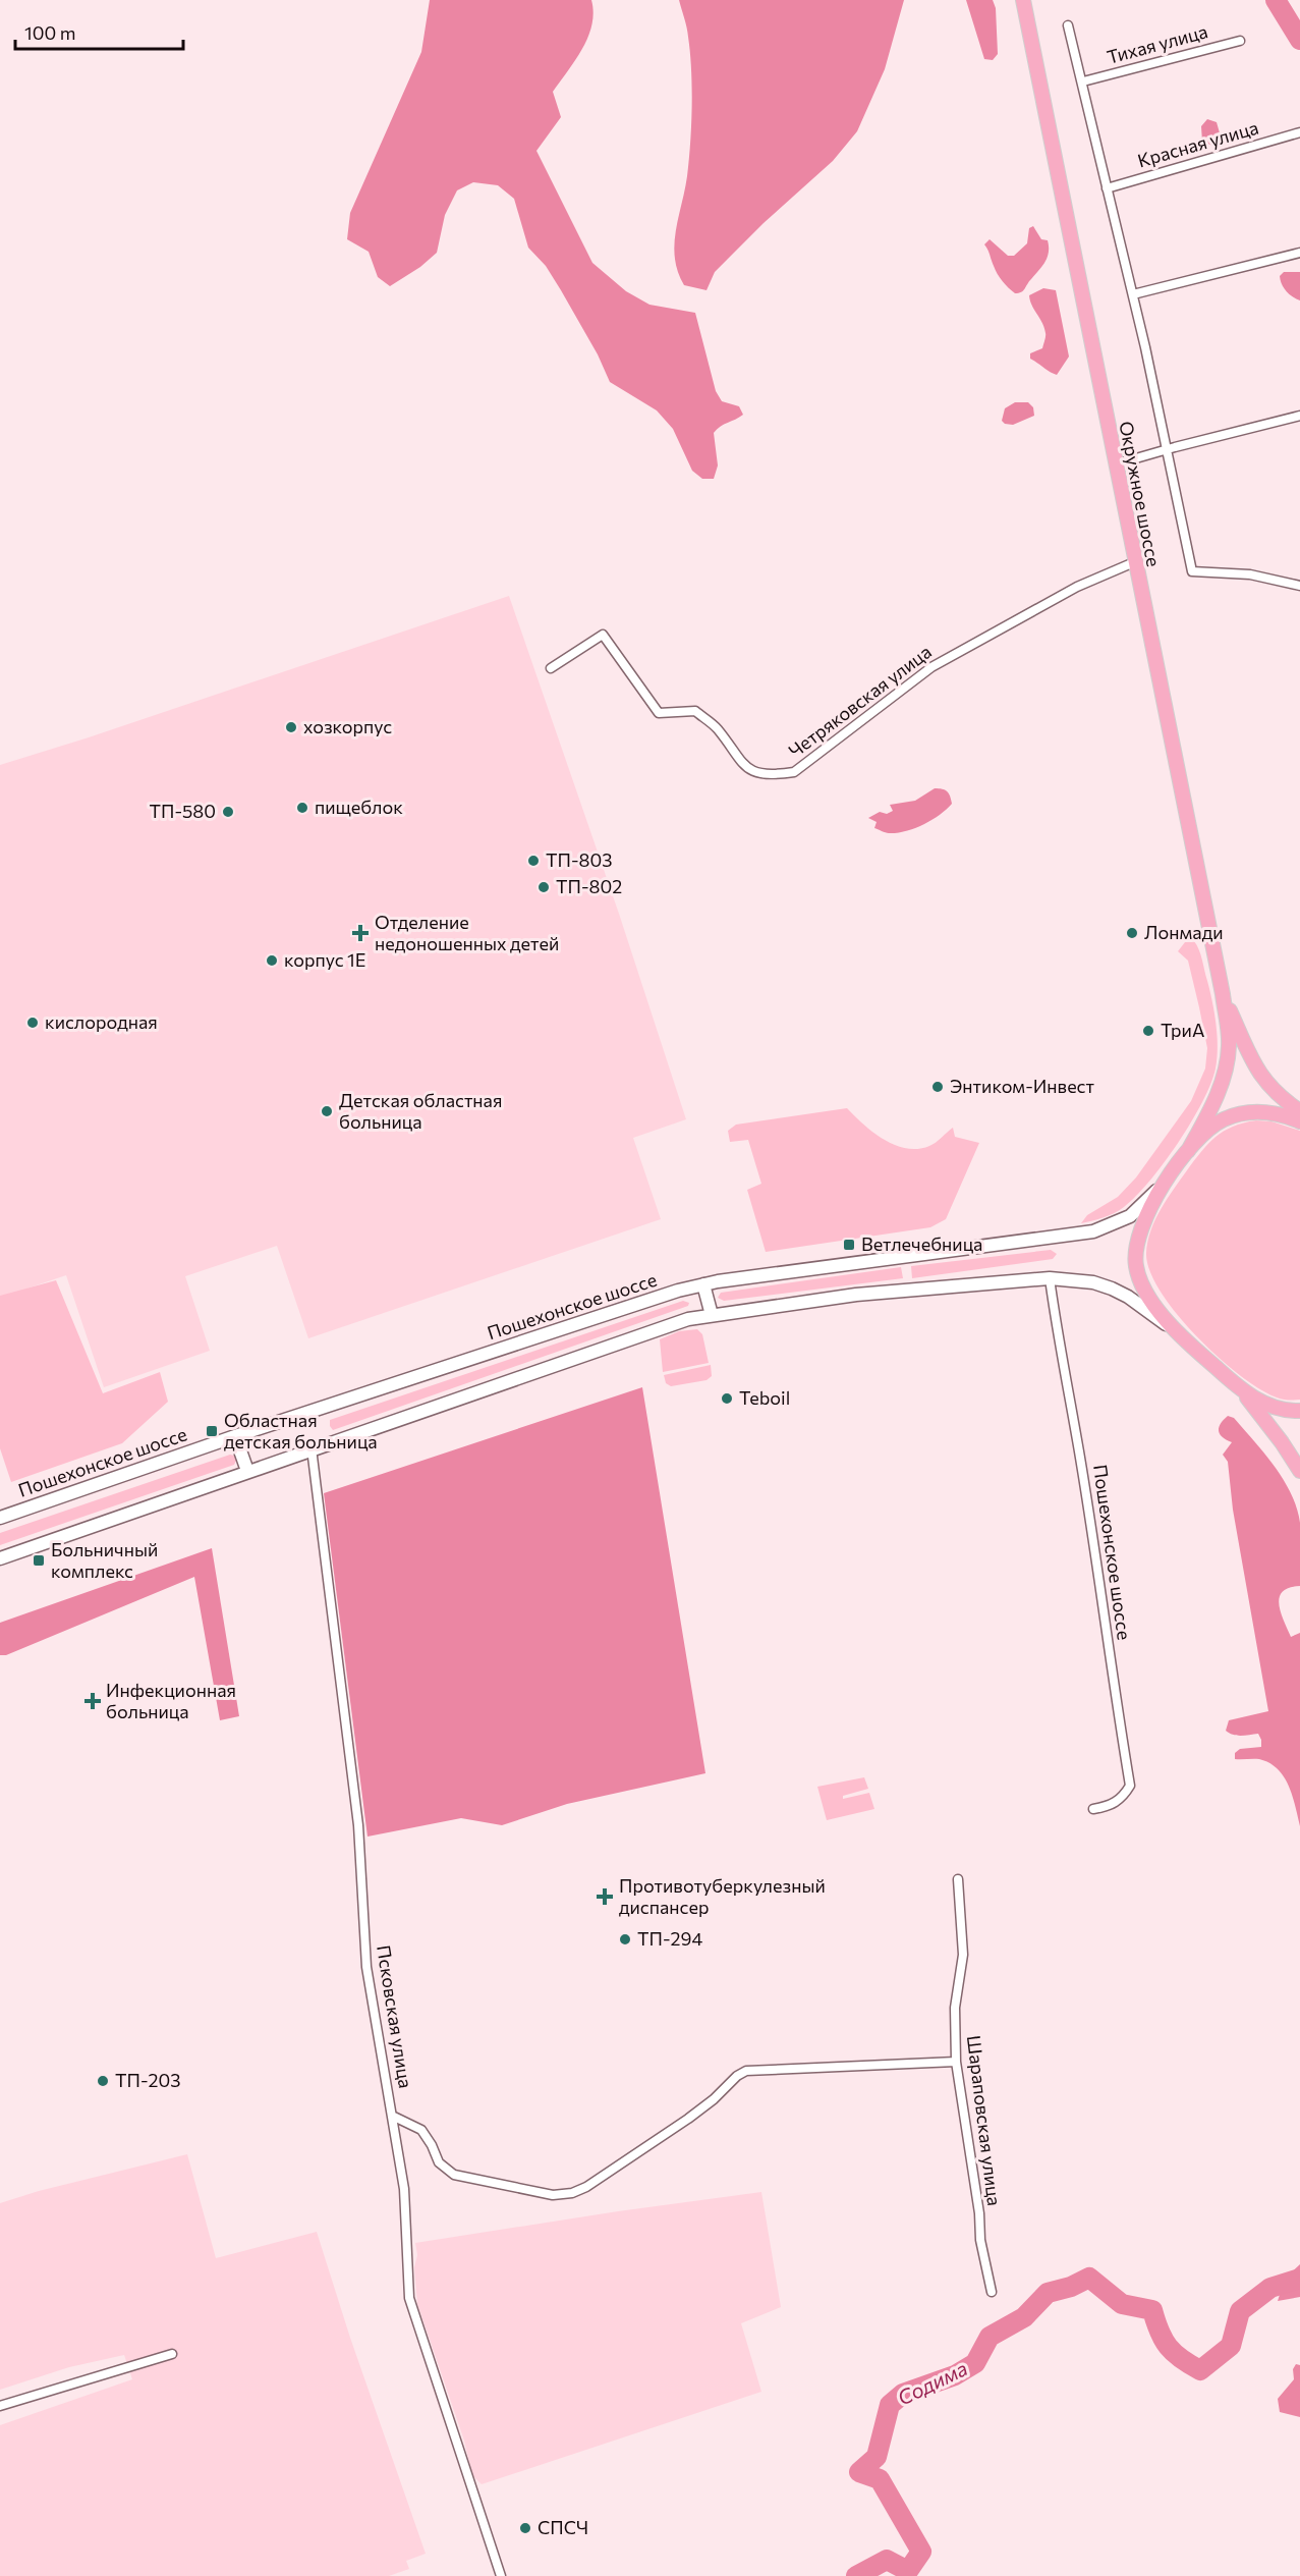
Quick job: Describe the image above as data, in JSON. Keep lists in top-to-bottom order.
{
  "streets": {
    "main road": ["Окружное шоссе", "Пошехонское шоссе"],
    "street": [
      "Тихая улица",
      "Красная улица",
      "Четряковская улица",
      "Псковская улица",
      "Шараповская улица"
    ]
  },
  "crossings": [
    ["Окружное шоссе", "Четряковская улица"],
    ["Окружное шоссе", "Пошехонское шоссе"]
  ],
  "water": ["Содима"],
  "places": {
    "other": [
      "хозкорпус",
      "пищеблок",
      "ТП-580",
      "ТП-803",
      "ТП-802",
      "Лонмади",
      "корпус 1Е",
      "кислородная",
      "ТриА",
      "Энтиком-Инвест",
      "Детская областная больница",
      "Teboil",
      "ТП-294",
      "ТП-203",
      "СПСЧ"
    ],
    "health": ["Отделение недоношенных детей", "Инфекционная больница", "Противотуберкулезный диспансер"],
    "transit": ["Ветлечебница", "Областная детская больница", "Больничный комплекс"]
  },
  "scale_bar": "100 m"
}
